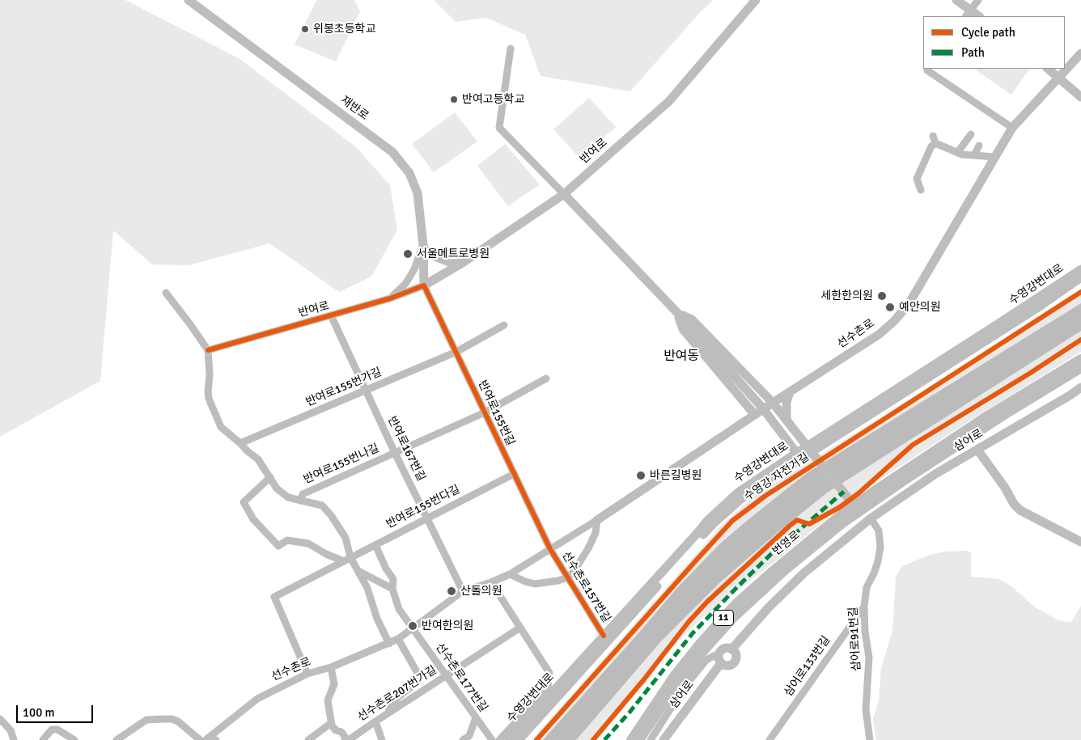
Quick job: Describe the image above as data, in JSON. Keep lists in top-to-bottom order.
{
  "streets": {
    "highway": ["번영로", "11"],
    "main road": [
      "재반로",
      "반여로",
      "수영강변대로",
      "선수촌로",
      "삼어로"
    ],
    "street": [
      "반여로155번가길",
      "반여로155번길",
      "반여로167번길",
      "반여로155번나길",
      "반여로155번다길",
      "선수촌로157번길",
      "삼어로91번길",
      "삼어로133번길",
      "선수촌로177번길",
      "선수촌로207번가길"
    ],
    "cycle path": ["수영강 자전거길"]
  },
  "crossings": [
    ["재반로", "반여로"],
    ["재반로", "반여로155번길"],
    ["반여로", "반여로155번길"],
    ["반여로", "반여로167번길"],
    ["수영강변대로", "선수촌로157번길"],
    ["선수촌로", "반여로155번길"],
    ["선수촌로", "반여로167번길"],
    ["선수촌로", "반여로155번다길"],
    ["선수촌로", "선수촌로157번길"],
    ["선수촌로", "선수촌로177번길"],
    ["반여로155번가길", "반여로155번길"],
    ["반여로155번가길", "반여로167번길"],
    ["반여로155번길", "반여로155번나길"],
    ["반여로155번길", "반여로155번다길"],
    ["반여로155번길", "선수촌로157번길"],
    ["삼어로", "삼어로91번길"],
    ["반여로167번길", "반여로155번나길"],
    ["반여로167번길", "반여로155번다길"],
    ["삼어로91번길", "삼어로133번길"],
    ["선수촌로177번길", "선수촌로207번가길"]
  ],
  "districts": ["반여동"],
  "places": [
    "위봉초등학교",
    "반여고등학교",
    "서울메트로병원",
    "세한한의원",
    "예안의원",
    "바른길병원",
    "산돌의원",
    "반여한의원"
  ],
  "legend": ["Cycle path", "Path"],
  "scale_bar": "100 m"
}
